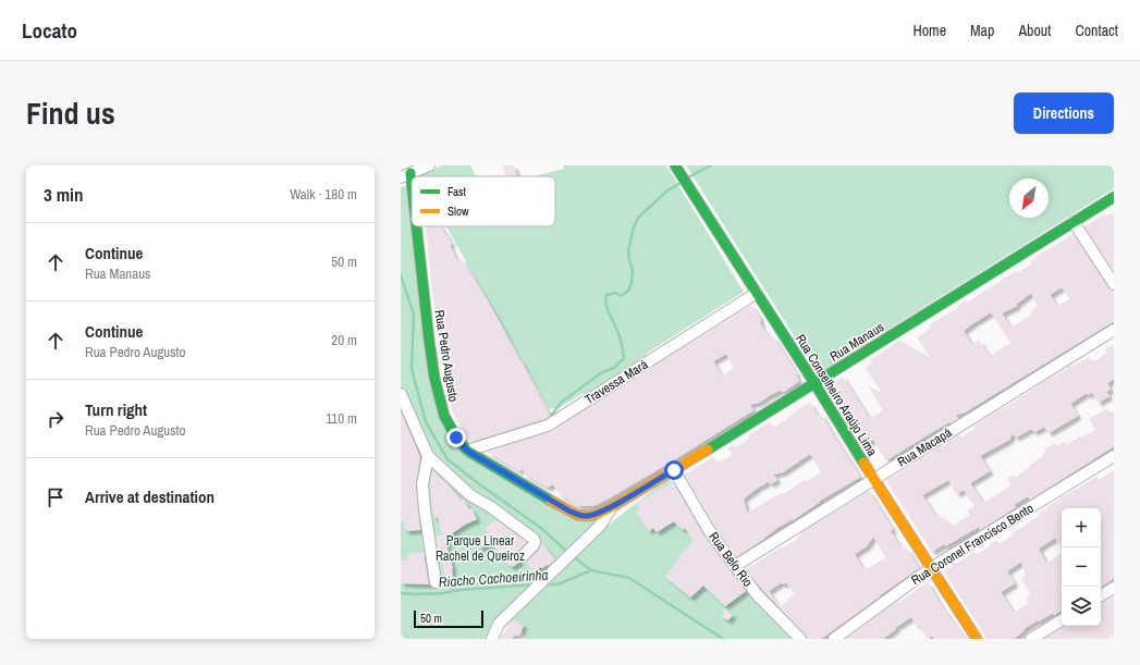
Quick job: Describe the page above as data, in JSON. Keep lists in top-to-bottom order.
{
  "streets": {
    "street": [
      "Rua Manaus",
      "Rua Pedro Augusto",
      "Travessa Mará",
      "Rua Conselheiro Araújo Lima",
      "Rua Macapá",
      "Rua Coronel Francisco Bento",
      "Rua Belo Rio"
    ]
  },
  "crossings": [
    ["Rua Manaus", "Rua Pedro Augusto"],
    ["Rua Manaus", "Rua Conselheiro Araújo Lima"],
    ["Rua Manaus", "Rua Belo Rio"],
    ["Rua Pedro Augusto", "Travessa Mará"],
    ["Travessa Mará", "Rua Conselheiro Araújo Lima"],
    ["Rua Conselheiro Araújo Lima", "Rua Macapá"],
    ["Rua Conselheiro Araújo Lima", "Rua Coronel Francisco Bento"],
    ["Rua Macapá", "Rua Belo Rio"]
  ],
  "water": ["Riacho Cachoeirinha"],
  "parks": ["Parque Linear Rachel de Queiroz"],
  "legend": ["Fast", "Slow"],
  "scale_bar": "50 m",
  "north": "bottom left",
  "page": {
    "header": "Locato",
    "nav": [
      "Home",
      "Map",
      "About",
      "Contact"
    ],
    "title": "Find us",
    "buttons": "Directions",
    "heading": ["3 min", "Walk · 180 m"],
    "list": [
      ["Continue", "Rua Manaus", "50 m"],
      ["Continue", "Rua Pedro Augusto", "20 m"],
      ["Turn right", "Rua Pedro Augusto", "110 m"],
      "Arrive at destination"
    ],
    "map_buttons": ["+", "−"],
    "scale": "50 m"
  }
}
